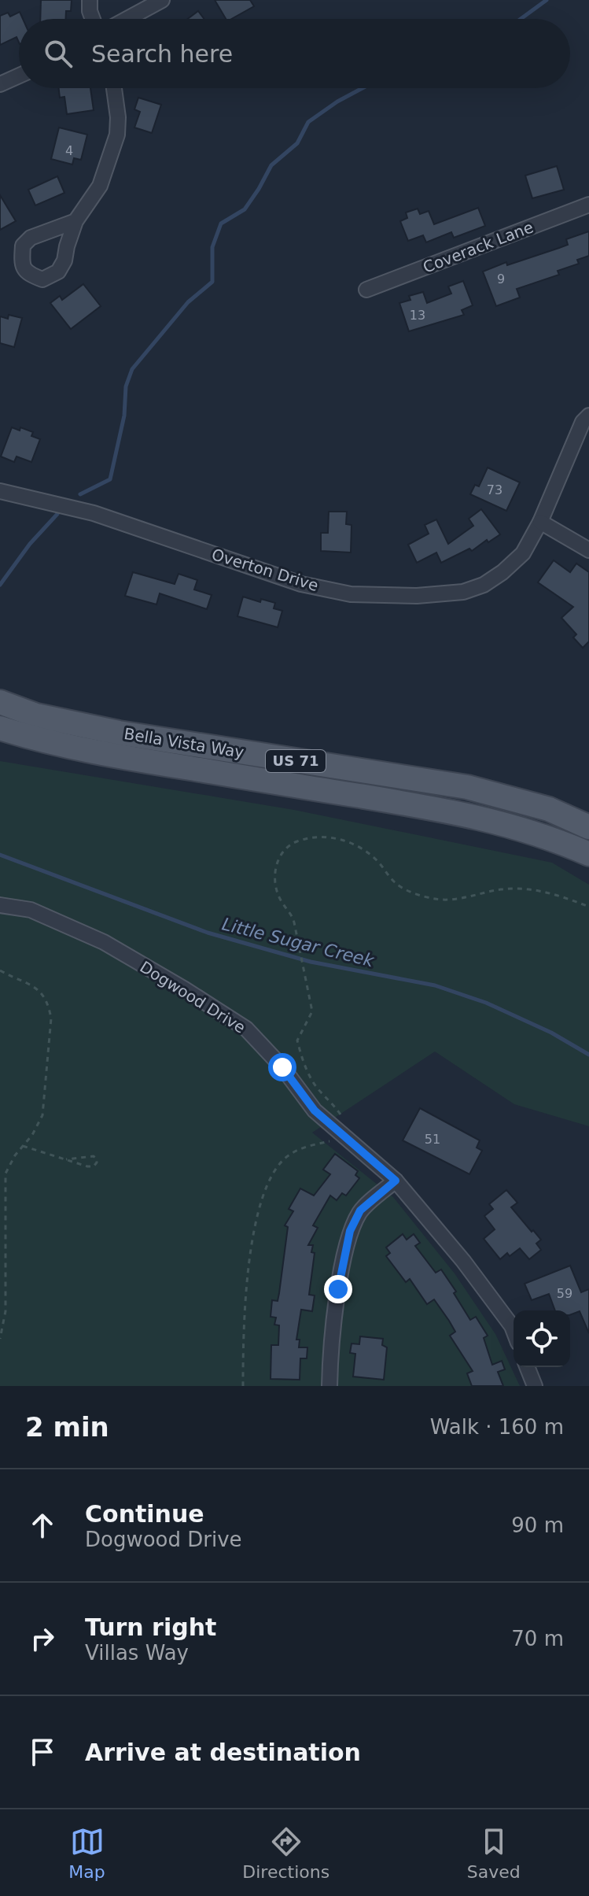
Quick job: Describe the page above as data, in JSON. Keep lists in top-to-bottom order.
{
  "streets": {
    "main road": ["Bella Vista Way", "US 71"],
    "street": ["Coverack Lane", "Overton Drive", "Dogwood Drive"]
  },
  "water": ["Little Sugar Creek"],
  "house_numbers": [
    "4",
    "9",
    "13",
    "73",
    "51",
    "59"
  ],
  "page": {
    "search": "Search here",
    "heading": ["2 min", "Walk · 160 m"],
    "list": [
      ["Continue", "Dogwood Drive", "90 m"],
      ["Turn right", "Villas Way", "70 m"],
      "Arrive at destination"
    ],
    "nav": ["Map", "Directions", "Saved"]
  }
}
